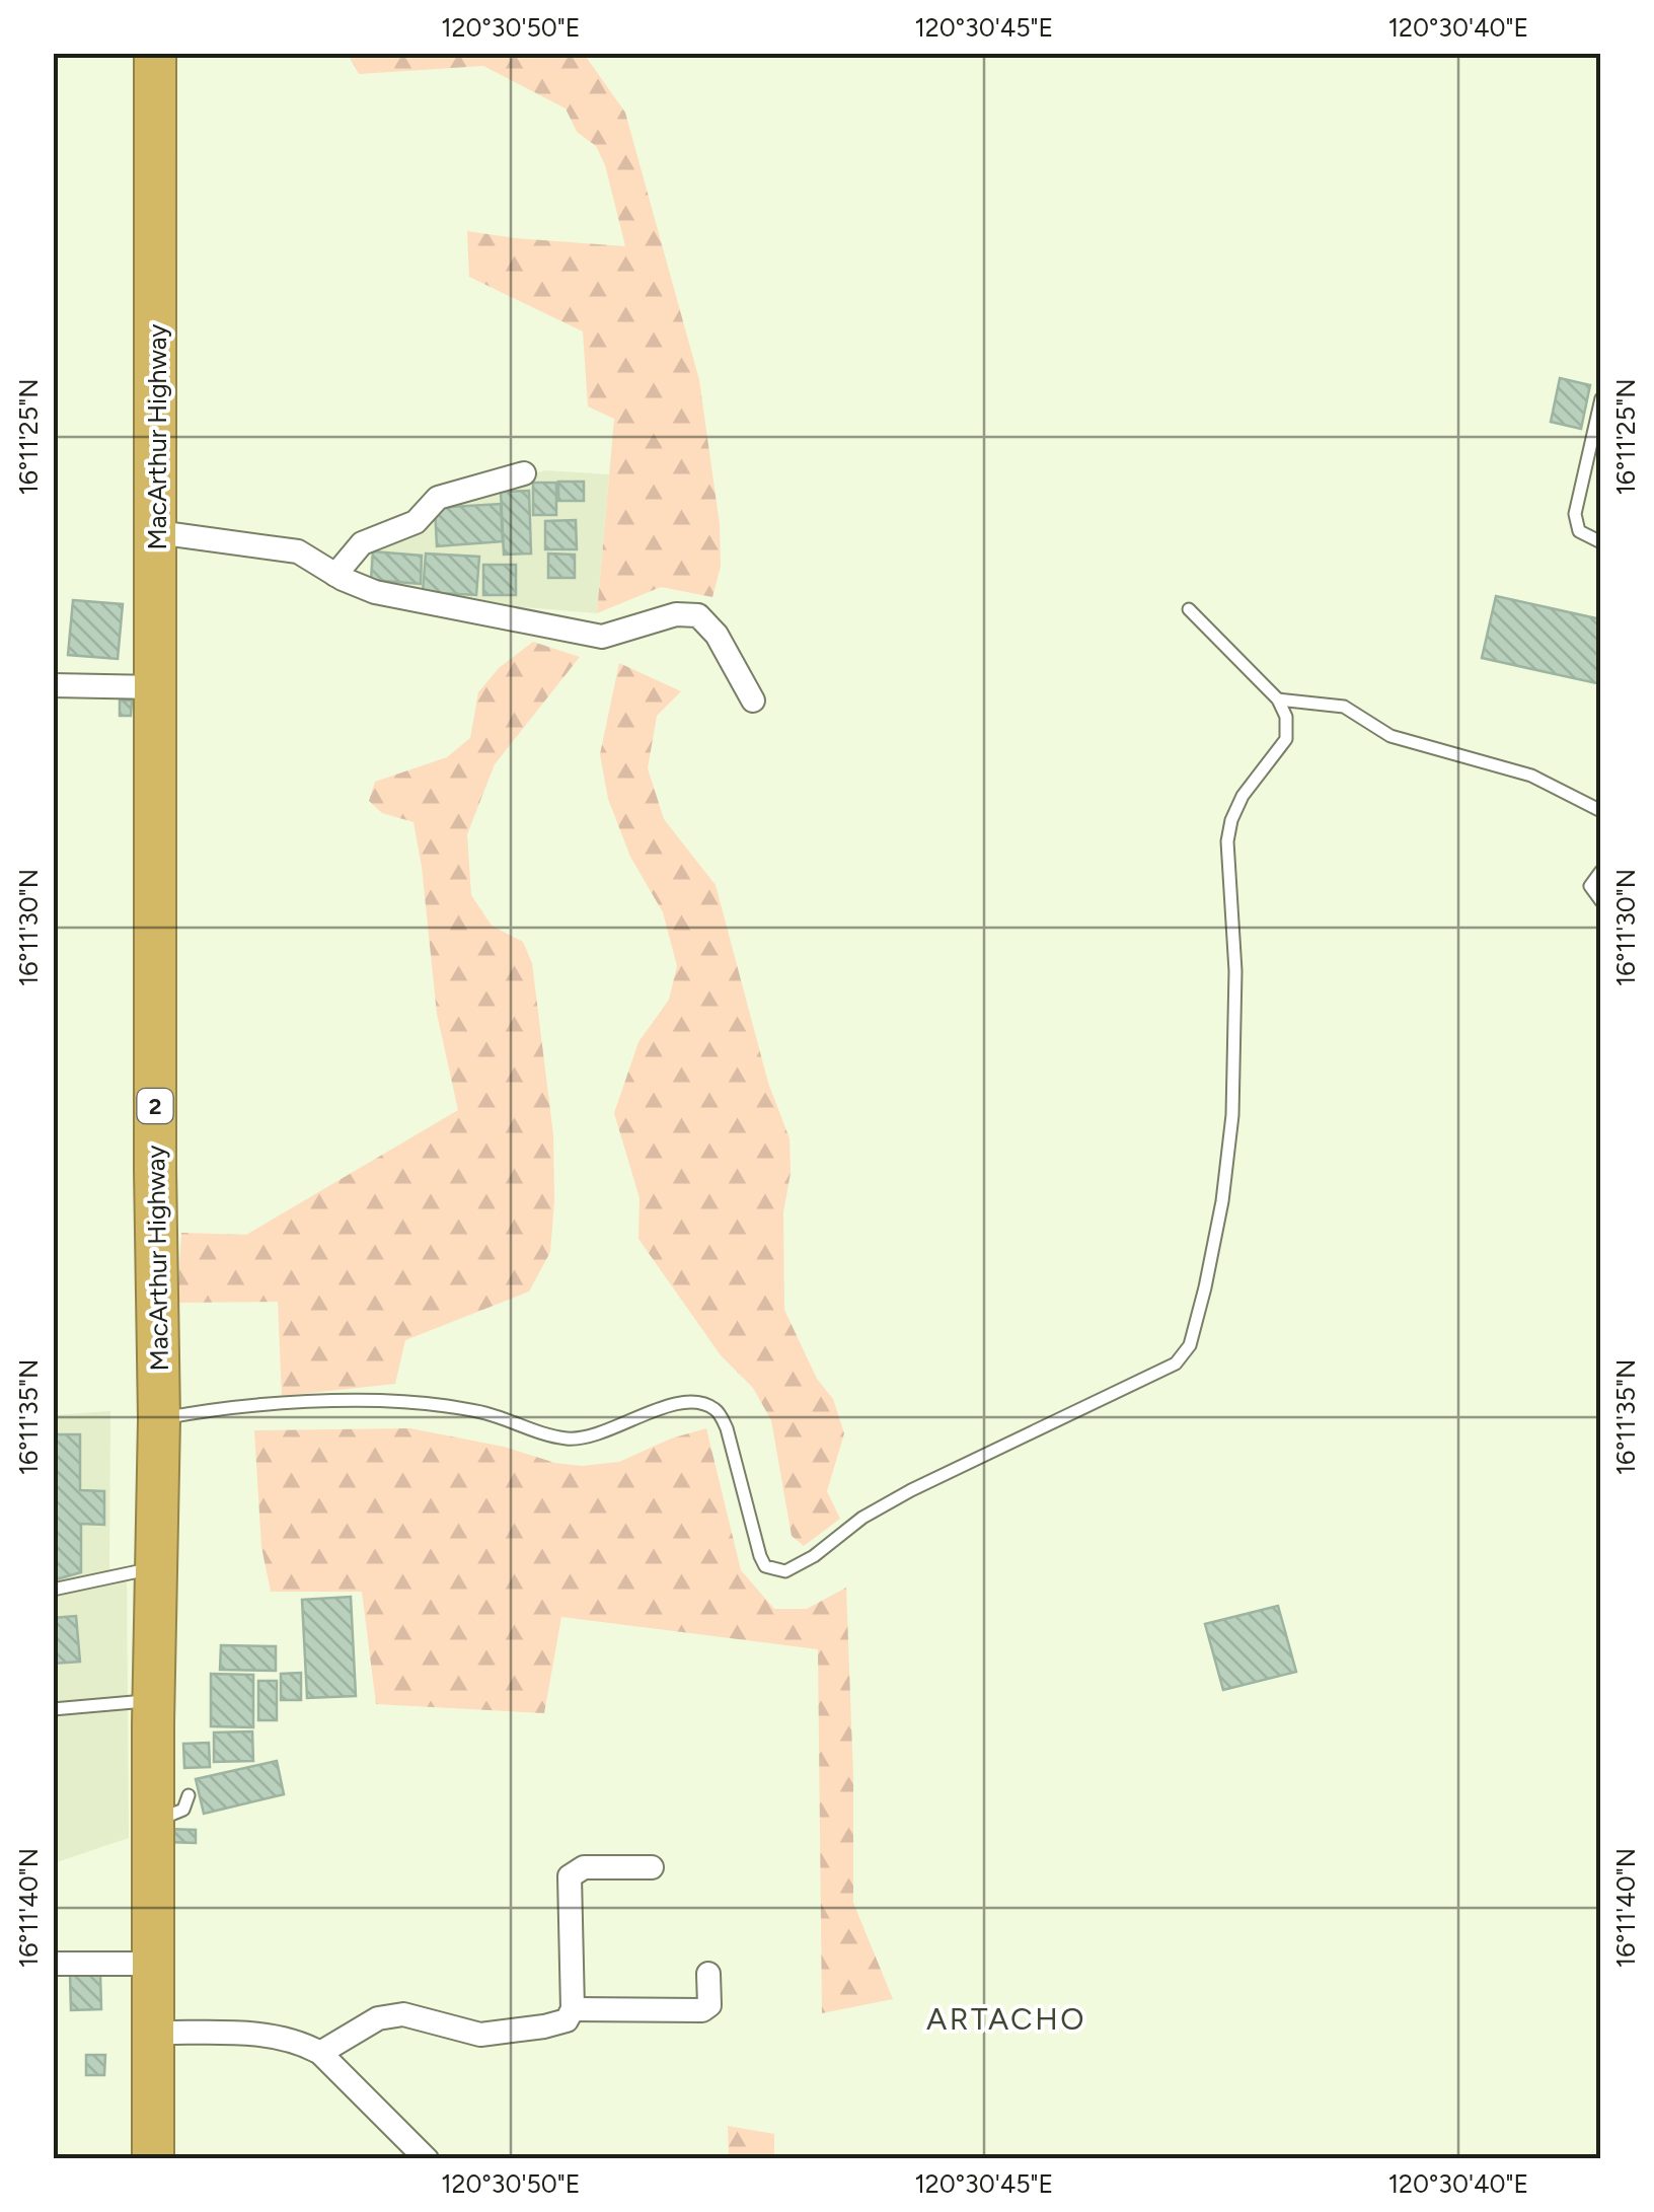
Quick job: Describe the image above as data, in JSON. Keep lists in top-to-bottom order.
{
  "streets": {
    "highway": ["MacArthur Highway", "2"]
  },
  "districts": ["ARTACHO"],
  "coordinates": [
    "120°30'50\"E",
    "120°30'45\"E",
    "120°30'40\"E",
    "16°11'25\"N",
    "16°11'30\"N",
    "16°11'35\"N",
    "16°11'40\"N"
  ]
}
